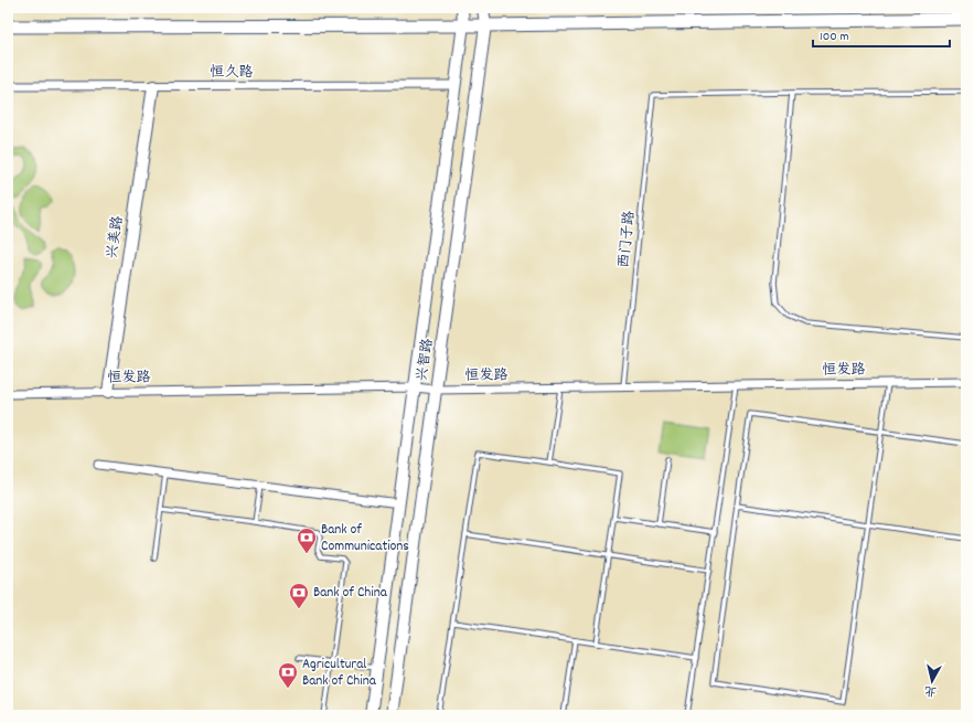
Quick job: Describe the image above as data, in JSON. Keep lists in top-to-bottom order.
{
  "streets": {
    "main road": ["兴美路", "兴智路"],
    "street": ["恒久路", "恒发路"],
    "lane": ["西门子路"]
  },
  "crossings": [
    ["恒久路", "兴美路"],
    ["恒久路", "兴智路"],
    ["兴美路", "恒发路"],
    ["西门子路", "恒发路"],
    ["兴智路", "恒发路"]
  ],
  "places": {
    "bank": ["Bank of Communications", "Bank of China", "Agricultural Bank of China"]
  },
  "scale_bar": "100 m",
  "north": "bottom"
}
